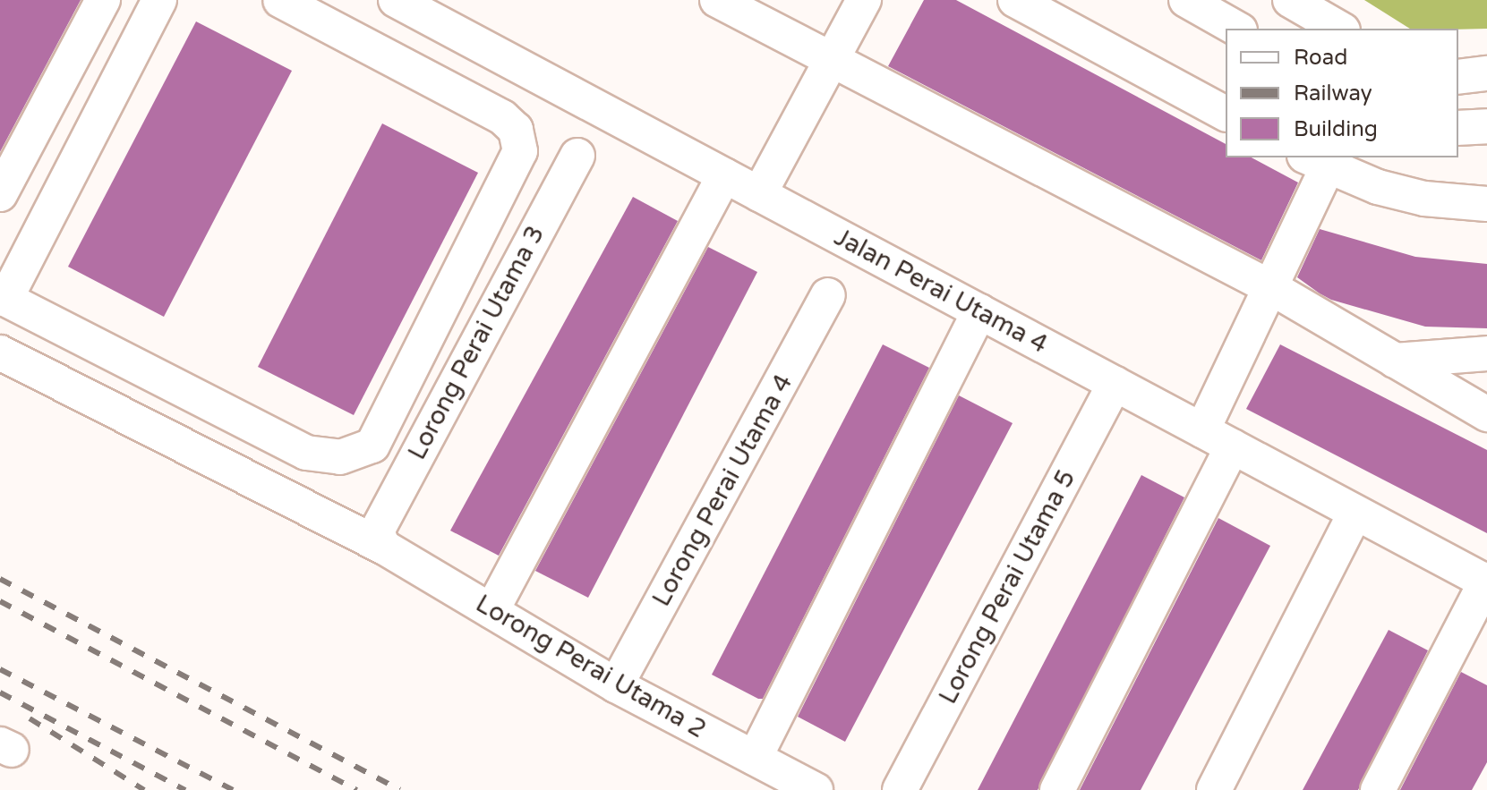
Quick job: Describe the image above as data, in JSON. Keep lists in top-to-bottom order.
{
  "streets": {
    "street": [
      "Jalan Perai Utama 4",
      "Lorong Perai Utama 3",
      "Lorong Perai Utama 4",
      "Lorong Perai Utama 5",
      "Lorong Perai Utama 2"
    ]
  },
  "crossings": [
    ["Jalan Perai Utama 4", "Lorong Perai Utama 5"],
    ["Lorong Perai Utama 3", "Lorong Perai Utama 2"],
    ["Lorong Perai Utama 4", "Lorong Perai Utama 2"]
  ],
  "legend": ["Road", "Railway", "Building"]
}
